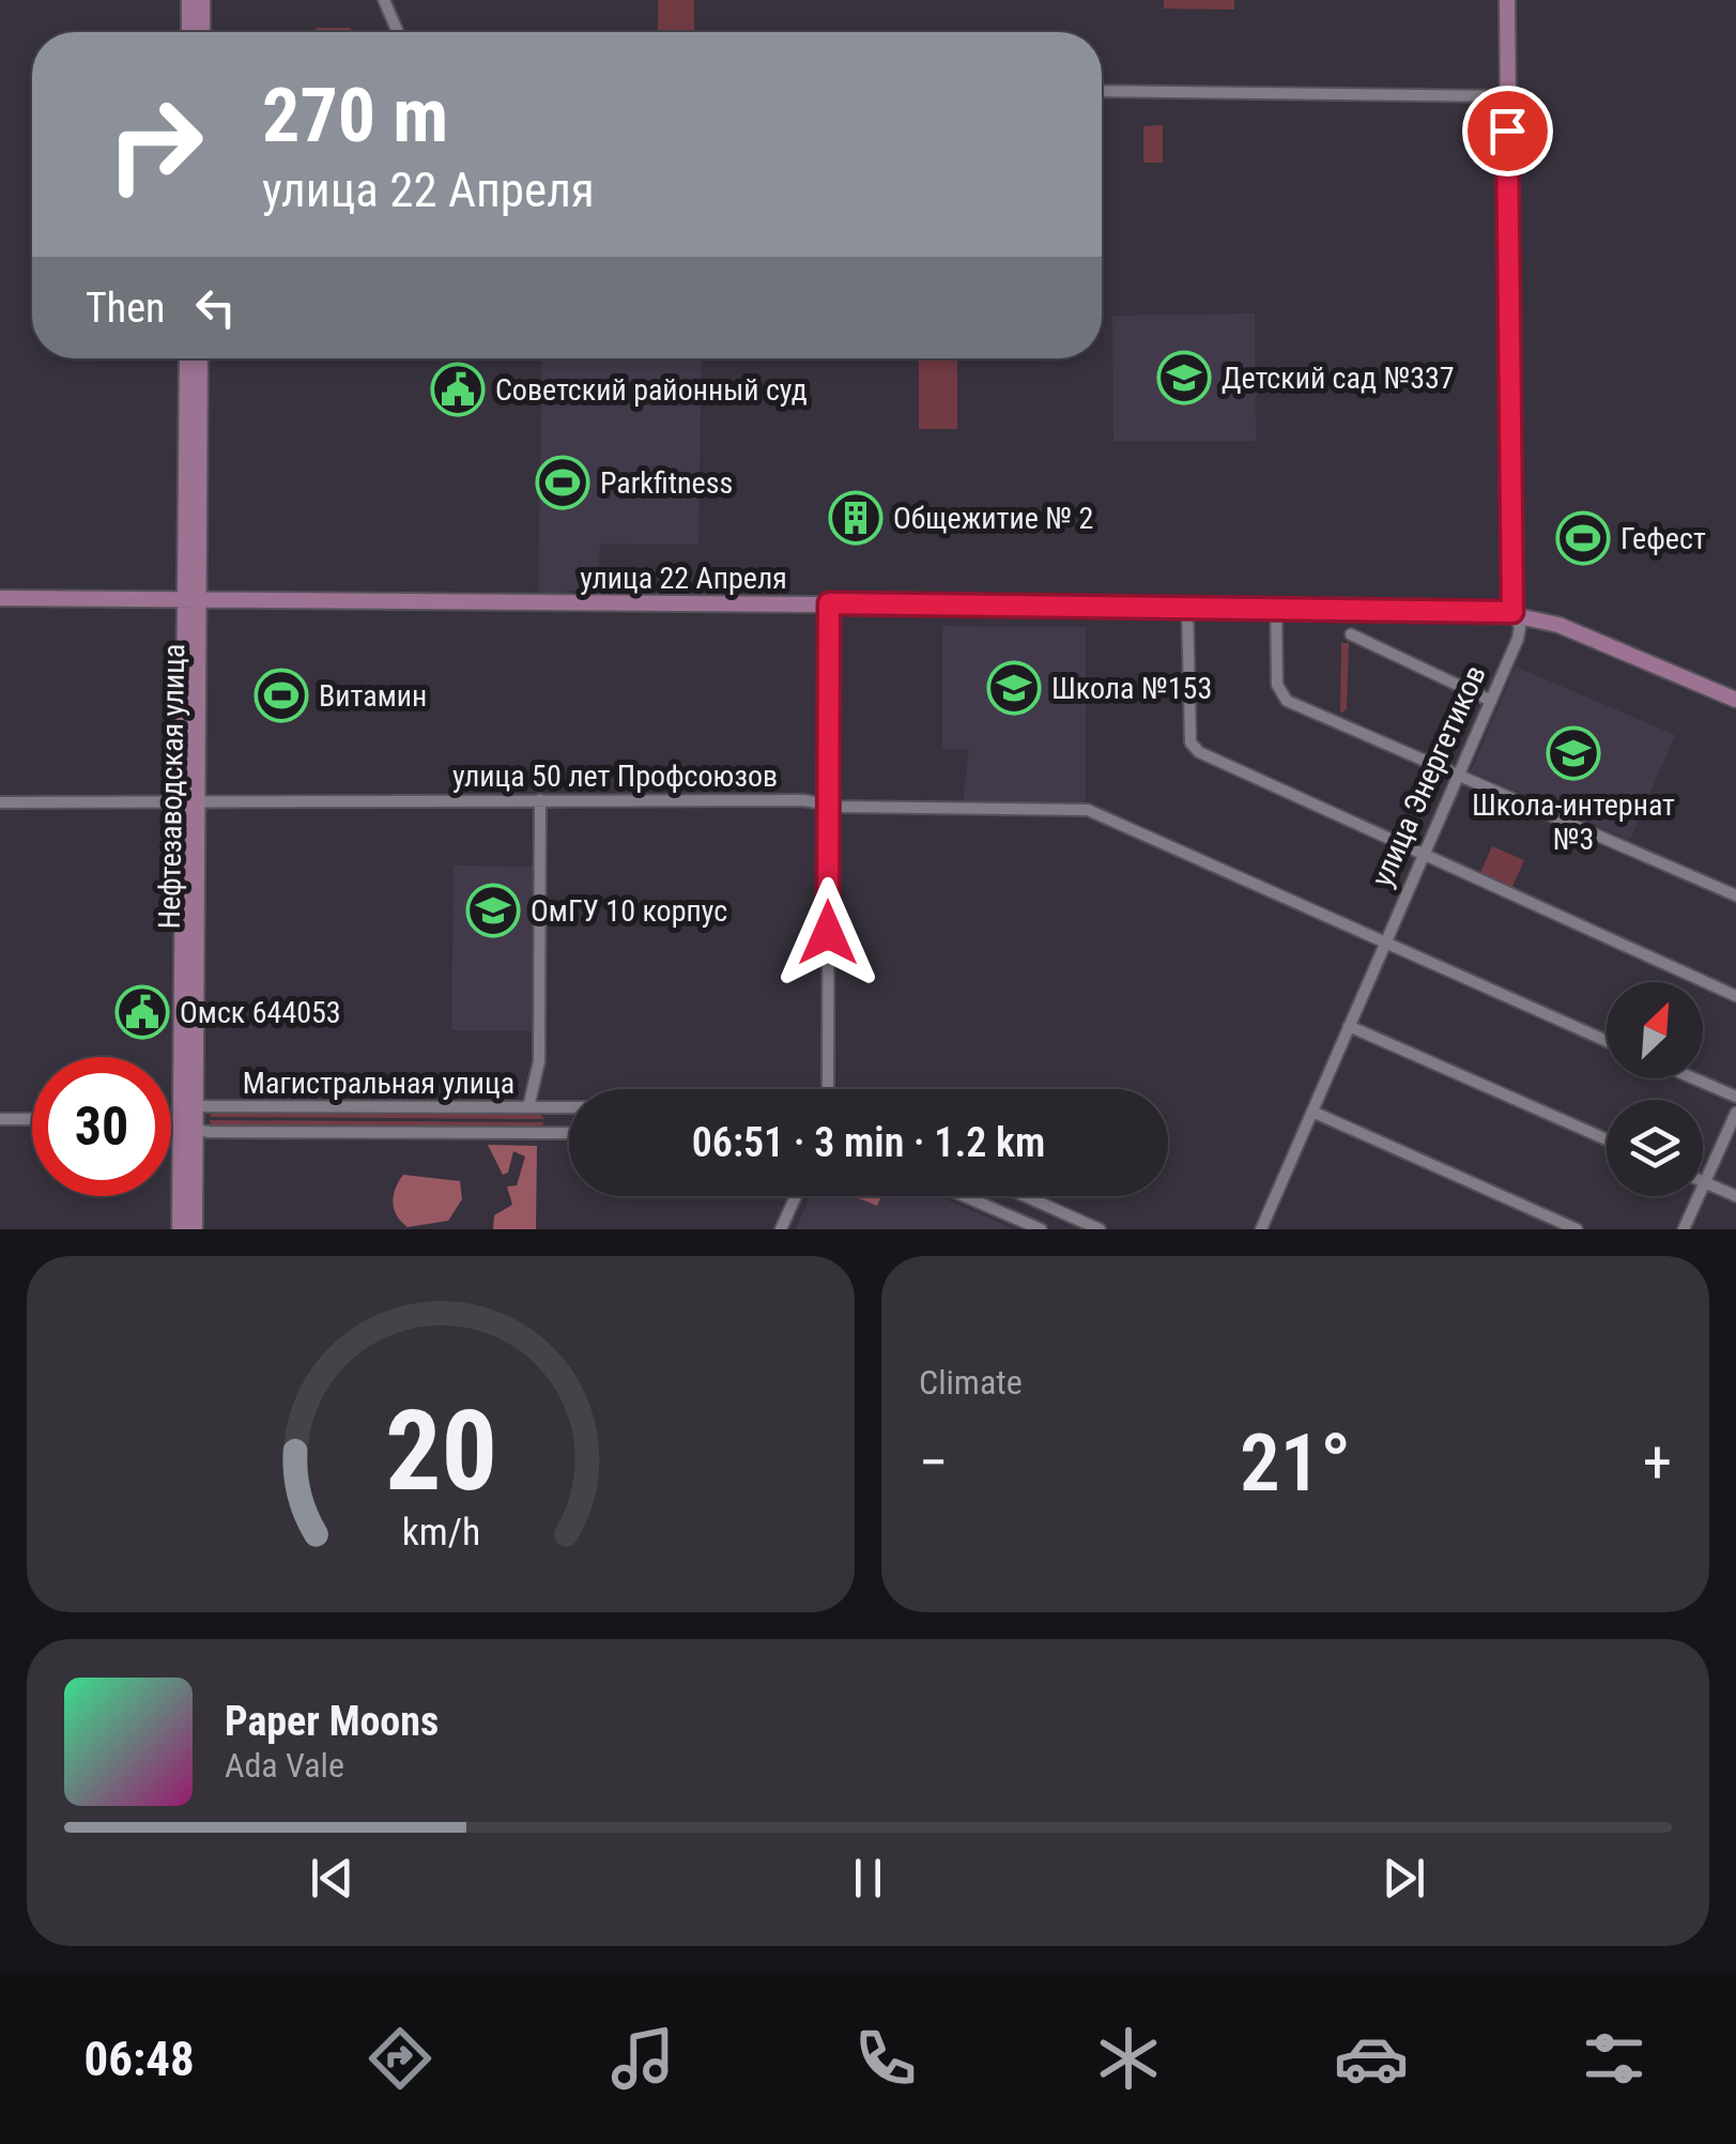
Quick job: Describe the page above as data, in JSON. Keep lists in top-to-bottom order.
{
  "streets": {
    "main road": ["улица 22 Апреля", "улица Энергетиков", "Нефтезаводская улица"],
    "street": ["улица 50 лет Профсоюзов", "Магистральная улица"]
  },
  "crossings": [
    ["улица 22 Апреля", "улица Энергетиков"],
    ["улица 22 Апреля", "Нефтезаводская улица"],
    ["улица 50 лет Профсоюзов", "улица Энергетиков"],
    ["улица 50 лет Профсоюзов", "Нефтезаводская улица"],
    ["Нефтезаводская улица", "Магистральная улица"]
  ],
  "places": {
    "school or university": [
      "Детский сад №337",
      "Школа №153",
      "Школа-интернат №3",
      "ОмГУ 10 корпус"
    ],
    "public building": ["Советский районный суд", "Омск 644053"],
    "sports": ["Parkfitness", "Гефест", "Витамин"],
    "building": ["Общежитие № 2"]
  },
  "north": "top right",
  "page": {
    "turn": ["270 m", "улица 22 Апреля"],
    "then": "Then",
    "limit": "30",
    "trip": "06:51 · 3 min · 1.2 km",
    "tile": "Climate",
    "heat": ["−", "21°", "+"],
    "song": ["Paper Moons", "Ada Vale"],
    "tabs": "06:48",
    "gauge": ["20", "km/h"]
  }
}
